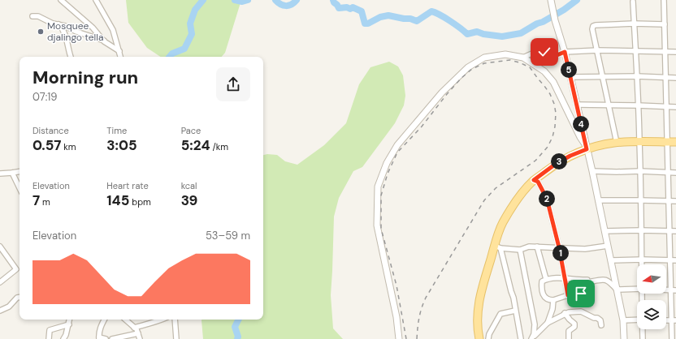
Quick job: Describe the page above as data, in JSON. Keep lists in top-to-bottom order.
{
  "places": ["Mosquee djalingo tella"],
  "north": "left",
  "page": {
    "heading": ["Morning run", "07:19"],
    "pins": [
      "5",
      "4",
      "3",
      "2",
      "1"
    ],
    "stats": [
      ["Distance", "0.57 km"],
      ["Time", "3:05"],
      ["Pace", "5:24 /km"],
      ["Elevation", "7 m"],
      ["Heart rate", "145 bpm"],
      ["kcal", "39"]
    ],
    "chart": ["Elevation", "53–59 m"]
  }
}
